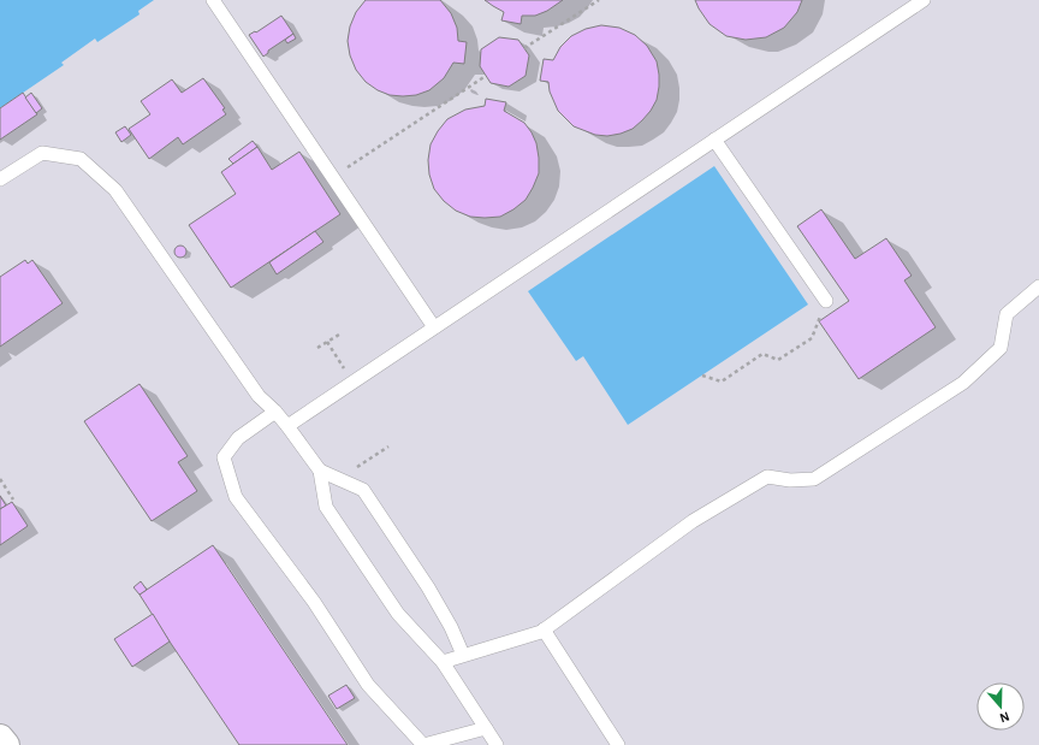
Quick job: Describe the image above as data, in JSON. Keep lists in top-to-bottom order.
{
  "north": "bottom"
}
